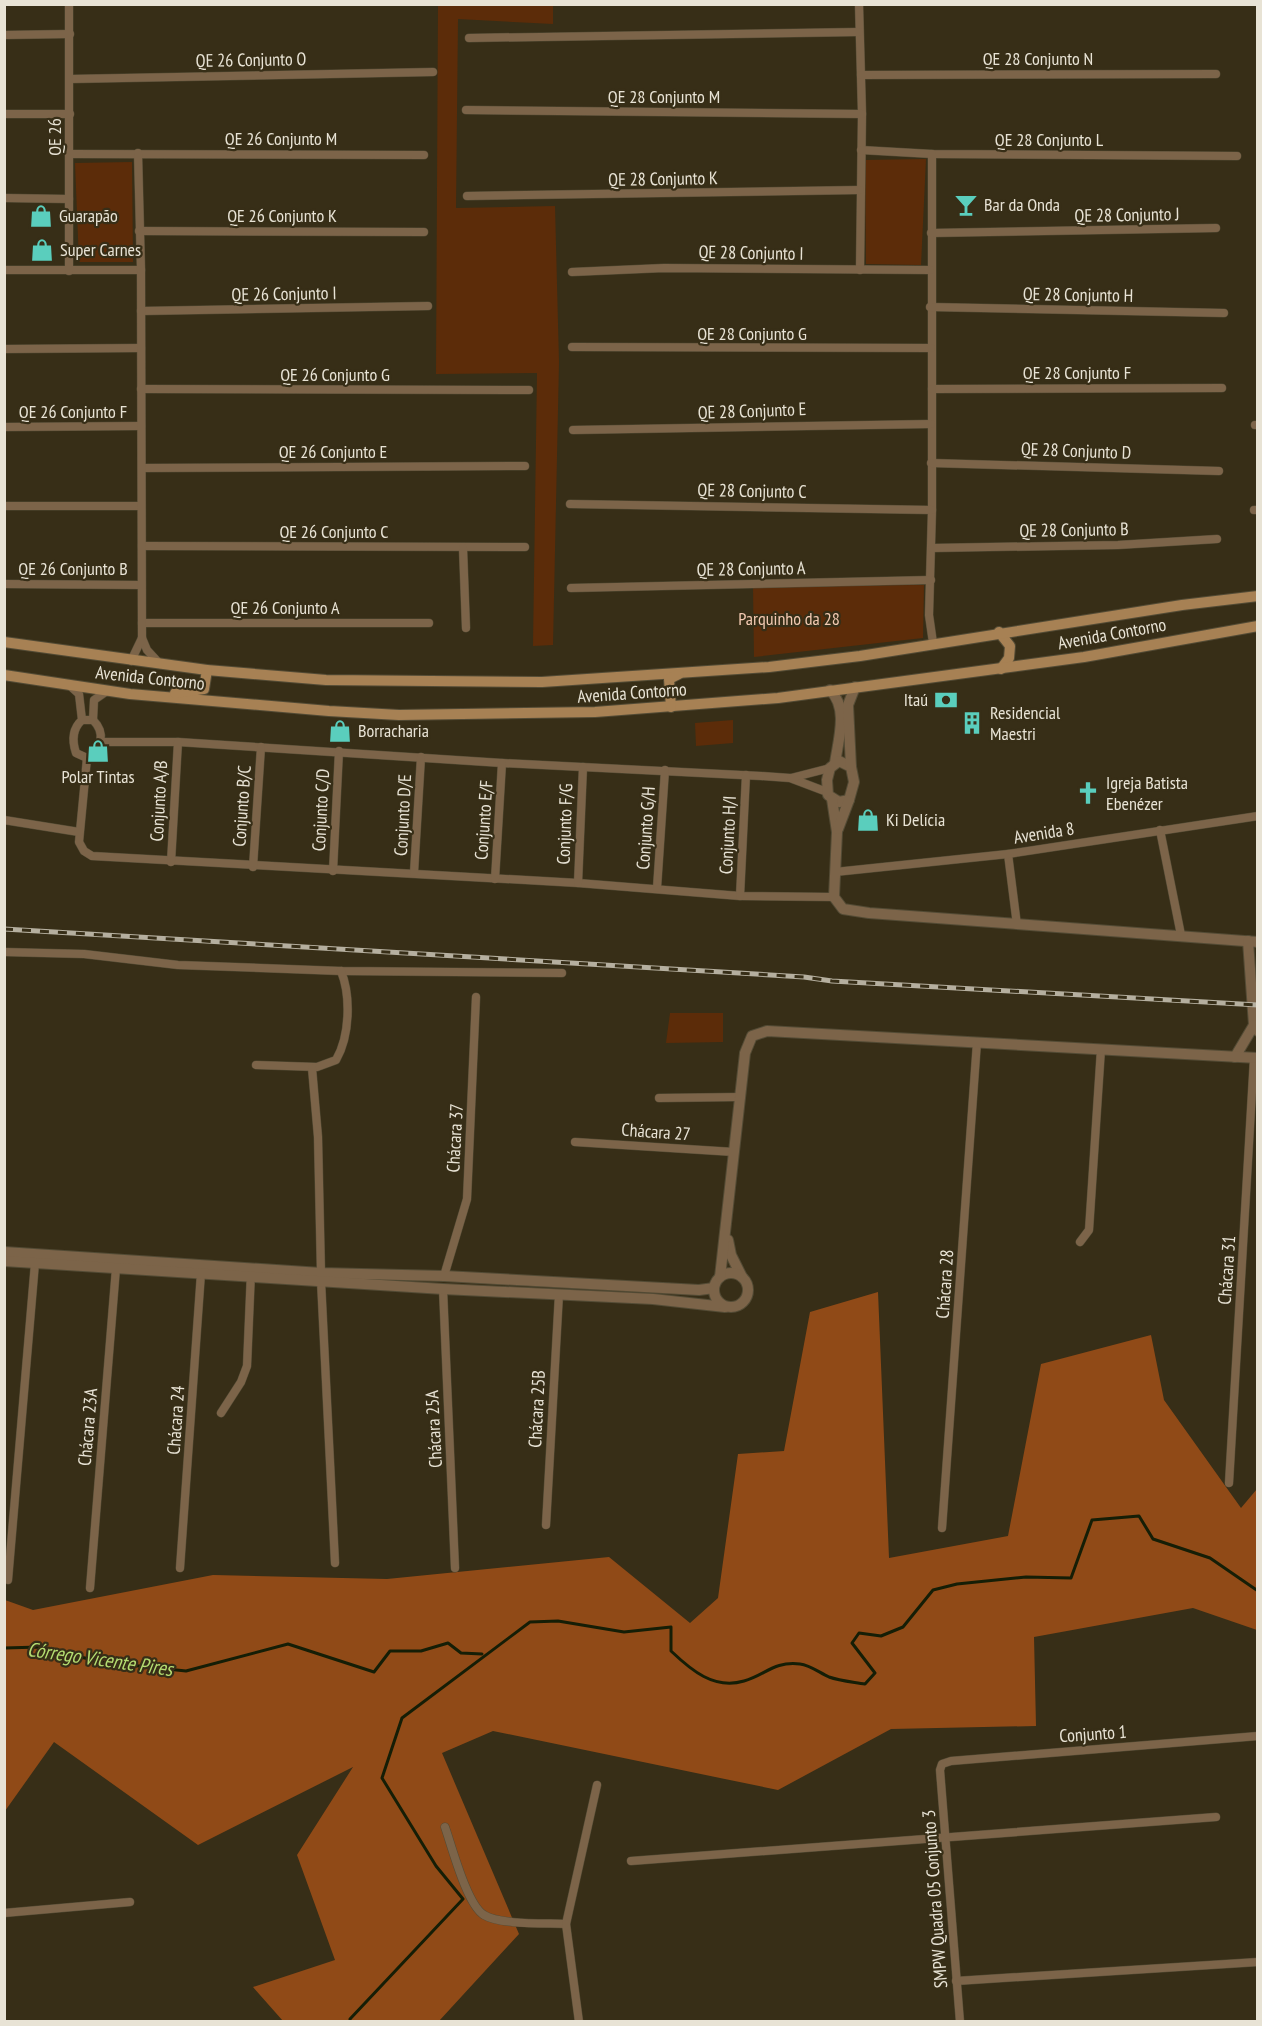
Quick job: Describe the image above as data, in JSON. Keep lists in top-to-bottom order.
{
  "streets": {
    "main road": ["Avenida Contorno"],
    "street": [
      "QE 28 Conjunto N",
      "QE 26 Conjunto O",
      "QE 28 Conjunto M",
      "QE 26",
      "QE 26 Conjunto M",
      "QE 28 Conjunto L",
      "QE 28 Conjunto K",
      "QE 28 Conjunto J",
      "QE 26 Conjunto K",
      "QE 28 Conjunto I",
      "QE 26 Conjunto I",
      "QE 28 Conjunto H",
      "QE 28 Conjunto G",
      "QE 28 Conjunto F",
      "QE 26 Conjunto G",
      "QE 28 Conjunto E",
      "QE 26 Conjunto F",
      "QE 28 Conjunto D",
      "QE 26 Conjunto E",
      "QE 28 Conjunto C",
      "QE 28 Conjunto B",
      "QE 26 Conjunto C",
      "QE 26 Conjunto B",
      "QE 28 Conjunto A",
      "QE 26 Conjunto A",
      "Conjunto A/B",
      "Conjunto B/C",
      "Conjunto C/D",
      "Conjunto D/E",
      "Conjunto E/F",
      "Conjunto F/G",
      "Conjunto G/H",
      "Avenida 8",
      "Conjunto H/I",
      "Chácara 27",
      "Chácara 37",
      "Chácara 31",
      "Chácara 28",
      "Chácara 25B",
      "Chácara 24",
      "Chácara 23A",
      "Chácara 25A",
      "Conjunto 1",
      "SMPW Quadra 05 Conjunto 3"
    ]
  },
  "crossings": [
    ["QE 26 Conjunto O", "QE 26"],
    ["QE 26", "QE 26 Conjunto M"],
    ["Conjunto 1", "SMPW Quadra 05 Conjunto 3"]
  ],
  "water": ["Córrego Vicente Pires"],
  "parks": ["Parquinho da 28"],
  "places": {
    "bar": ["Bar da Onda"],
    "shop": [
      "Guarapão",
      "Super Carnes",
      "Borracharia",
      "Polar Tintas",
      "Ki Delícia"
    ],
    "bank": ["Itaú"],
    "building": ["Residencial Maestri"],
    "church": ["Igreja Batista Ebenézer"]
  }
}
